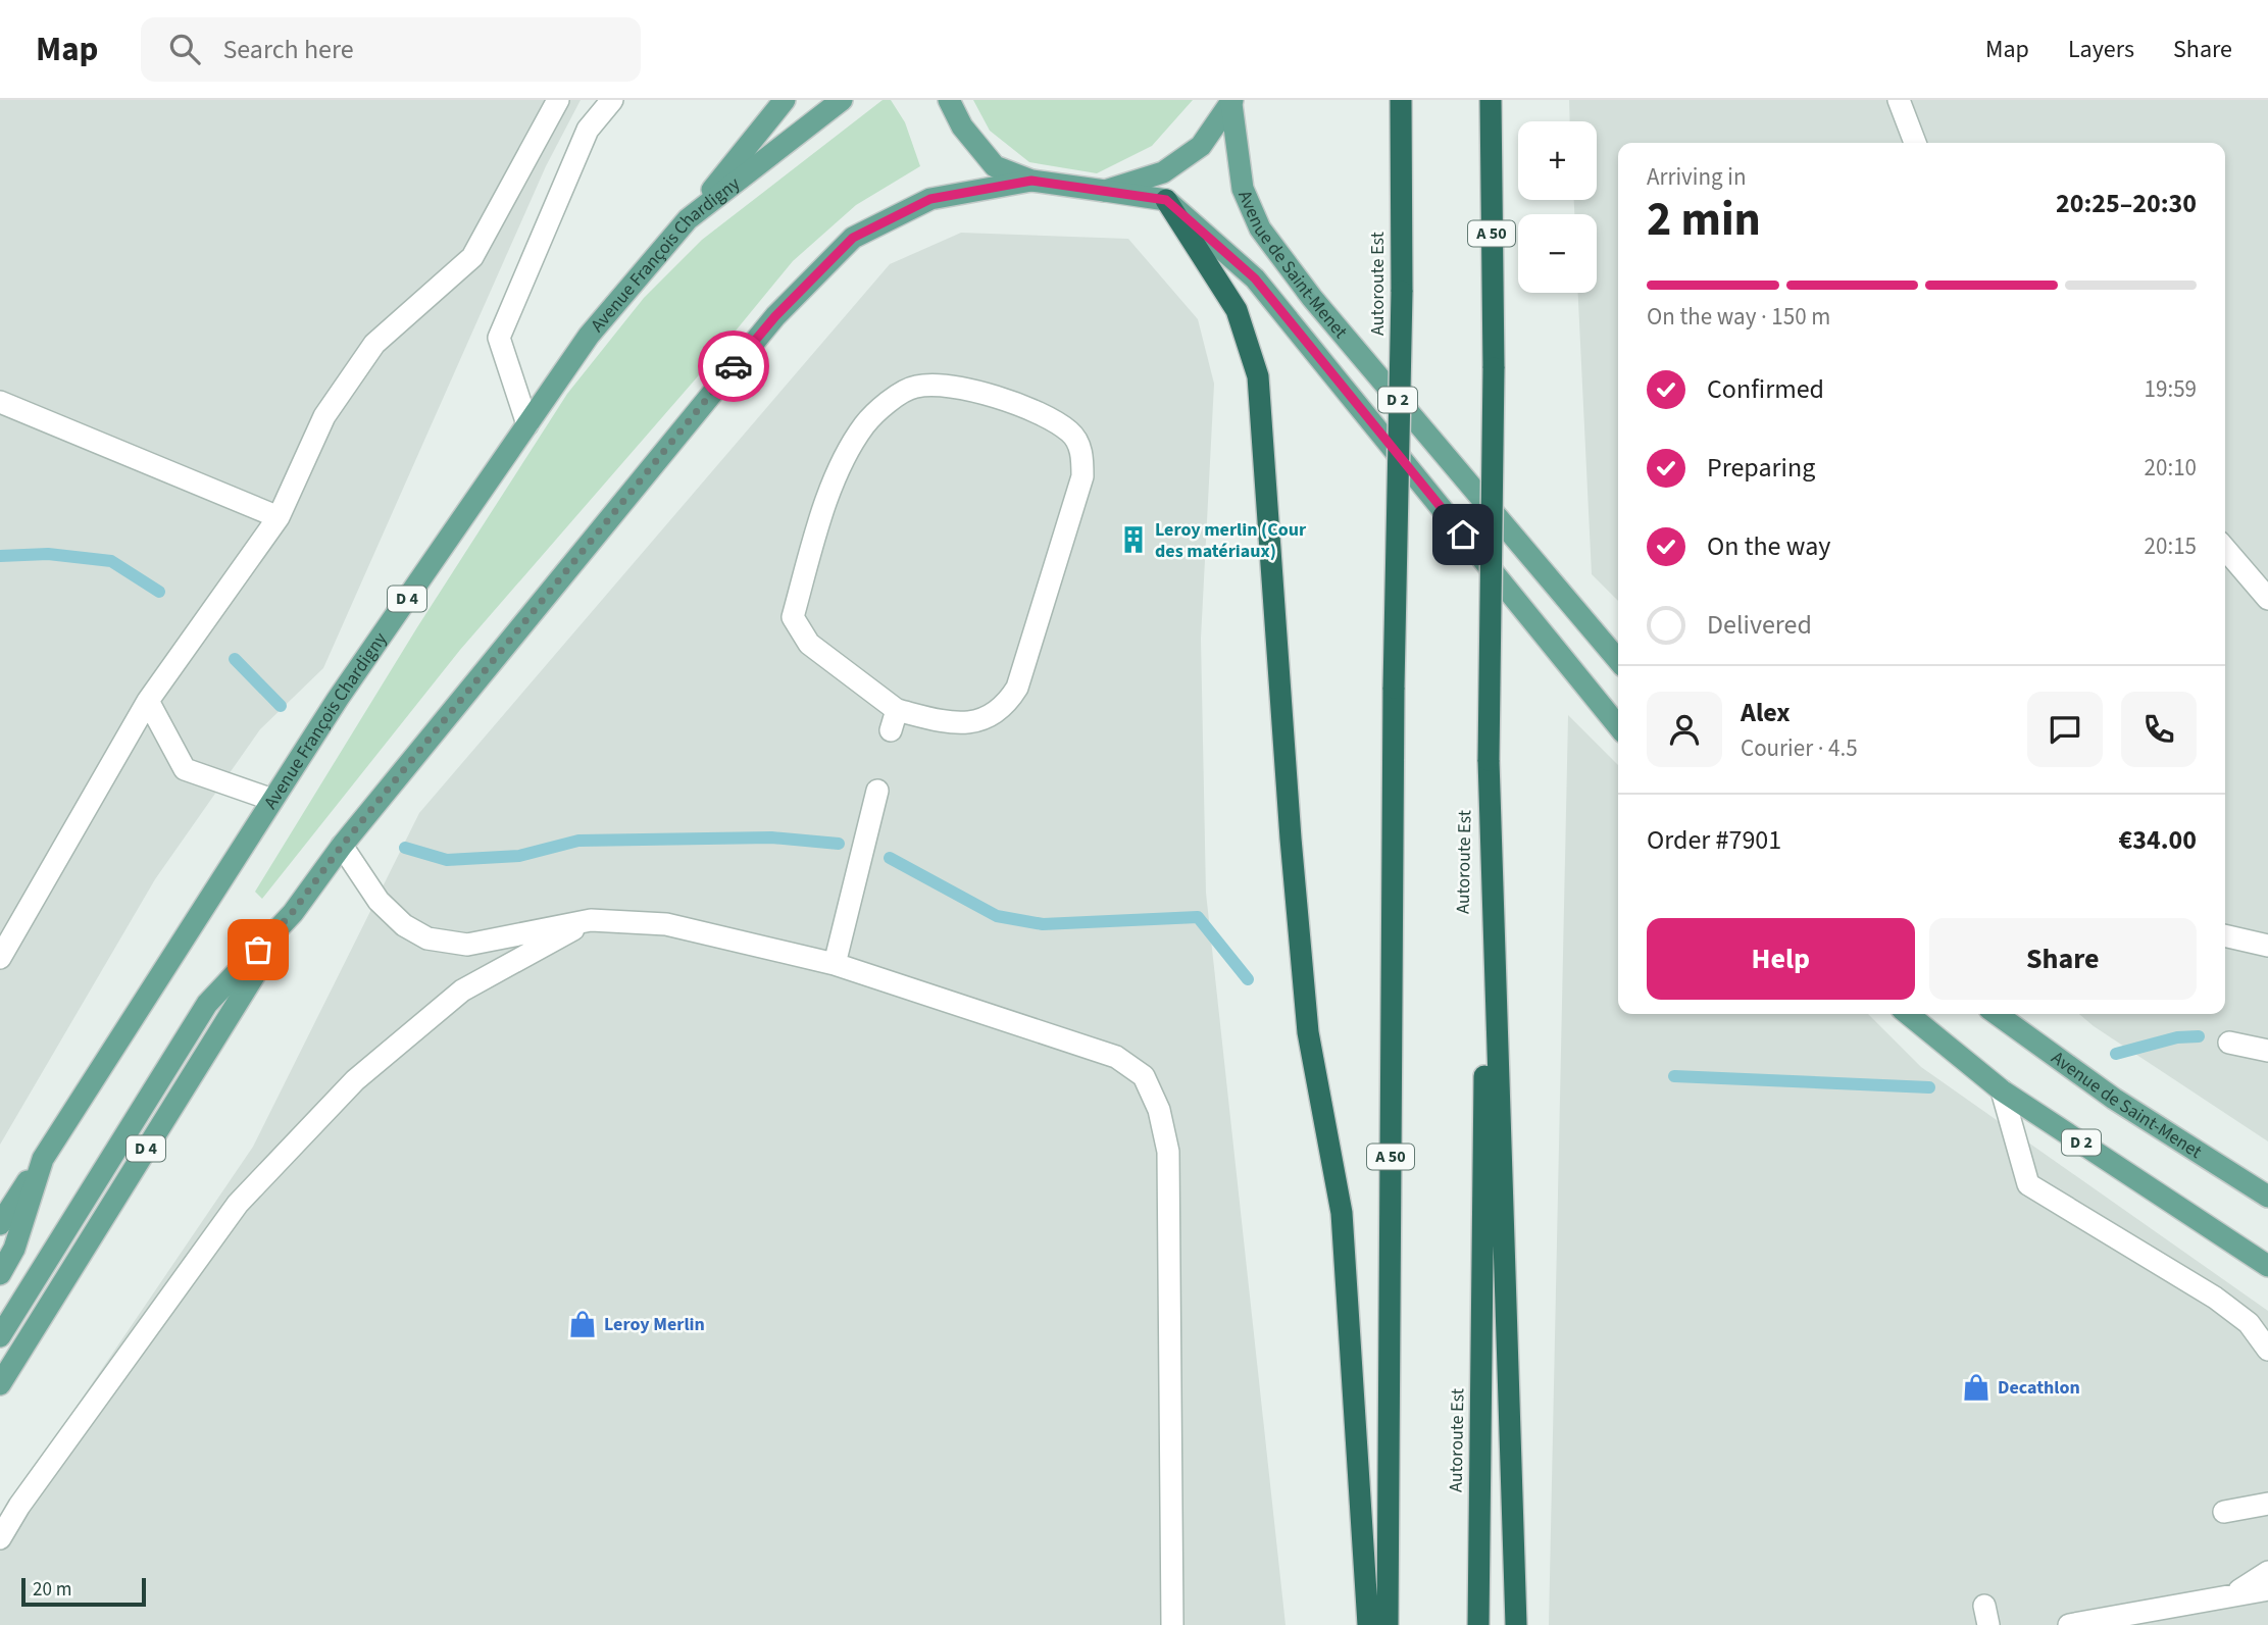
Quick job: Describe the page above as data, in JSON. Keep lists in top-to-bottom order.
{
  "streets": {
    "highway": ["A 50", "Autoroute Est"],
    "main road": [
      "Avenue François Chardigny",
      "Avenue de Saint-Menet",
      "D 2",
      "D 4"
    ]
  },
  "crossings": [
    ["Avenue François Chardigny", "D 4"]
  ],
  "places": {
    "building": ["Leroy merlin (Cour des matériaux)"],
    "shop": ["Leroy Merlin", "Decathlon"]
  },
  "scale_bar": "20 m",
  "page": {
    "header": "Map",
    "search": "Search here",
    "nav": ["Map", "Layers", "Share"],
    "map_buttons": ["+", "−"],
    "heading": ["2 min", "Arriving in", "20:25–20:30"],
    "panel": [
      "Alex",
      "Courier · 4.5",
      "Order #7901",
      "€34.00"
    ],
    "bar": "On the way · 150 m",
    "list": [
      ["Confirmed", "19:59"],
      ["Preparing", "20:10"],
      ["On the way", "20:15"],
      "Delivered"
    ],
    "buttons": ["Help", "Share"],
    "scale": "20 m"
  }
}
